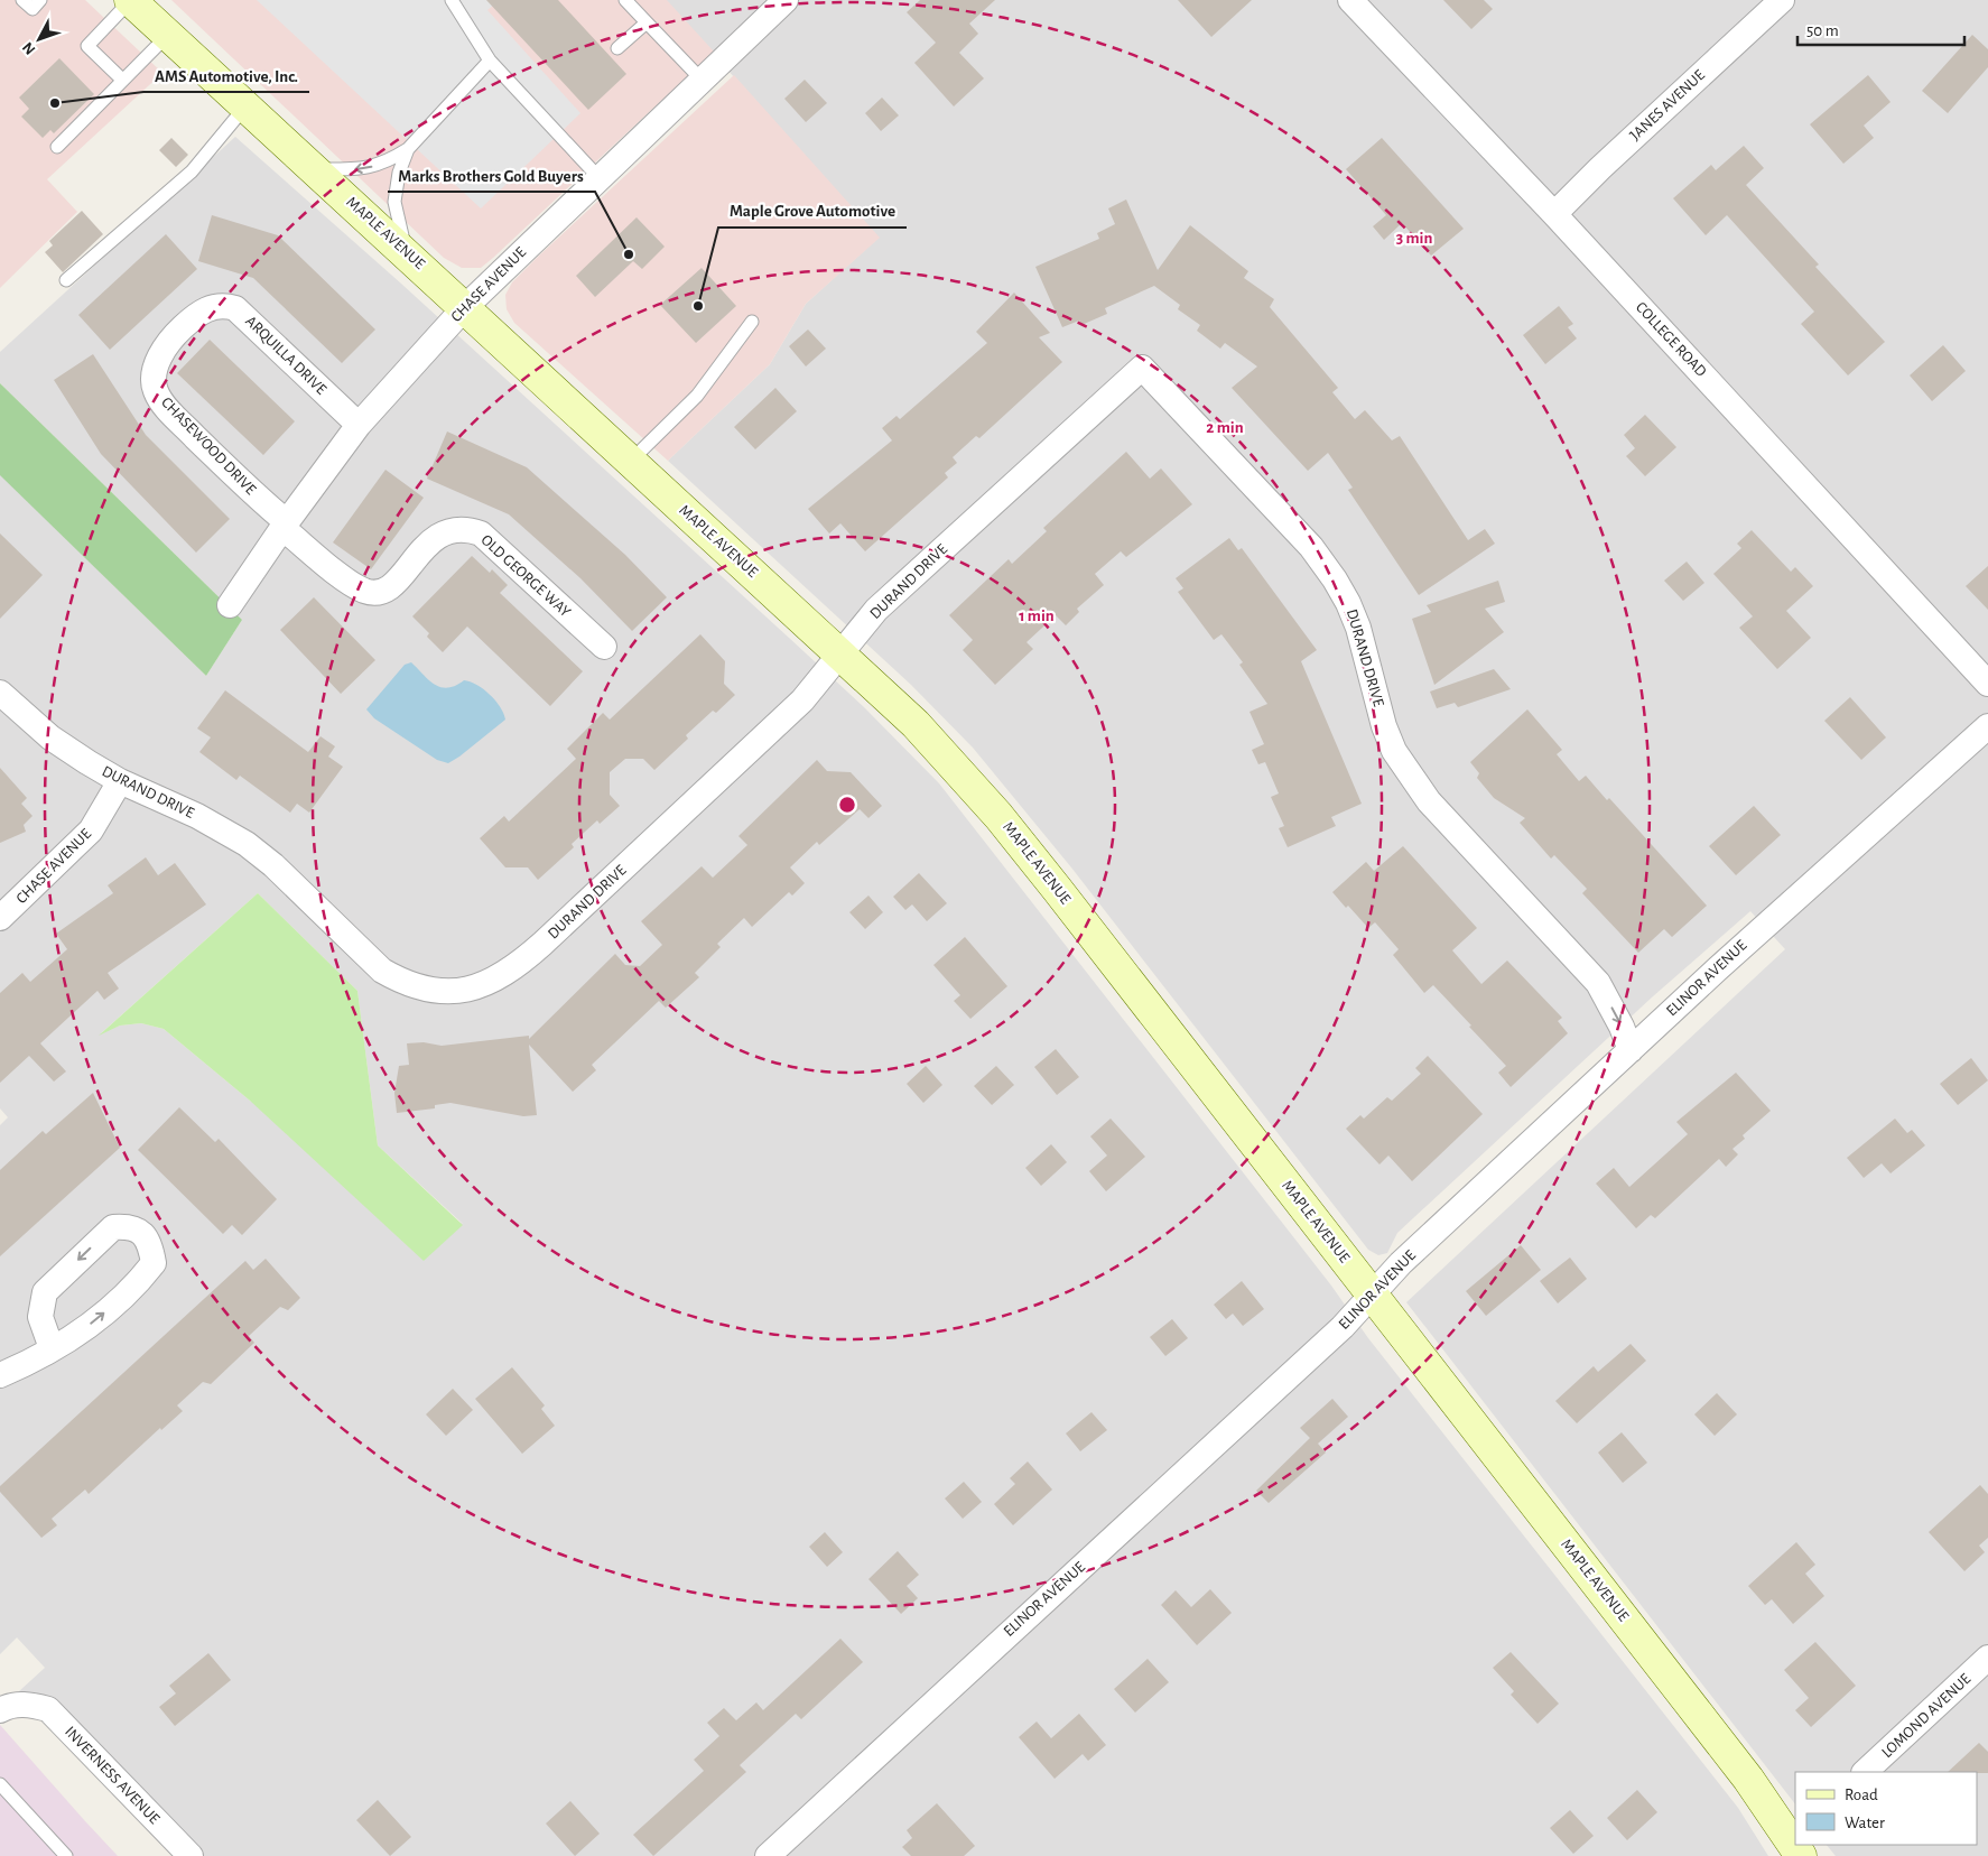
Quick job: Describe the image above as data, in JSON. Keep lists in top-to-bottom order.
{
  "streets": {
    "main road": ["MAPLE AVENUE"],
    "street": [
      "JANES AVENUE",
      "CHASE AVENUE",
      "COLLEGE ROAD",
      "ARQUILLA DRIVE",
      "CHASEWOOD DRIVE",
      "OLD GEORGE WAY",
      "DURAND DRIVE",
      "ELINOR AVENUE",
      "LOMOND AVENUE",
      "INVERNESS AVENUE"
    ]
  },
  "crossings": [
    ["JANES AVENUE", "COLLEGE ROAD"],
    ["MAPLE AVENUE", "CHASE AVENUE"],
    ["MAPLE AVENUE", "DURAND DRIVE"],
    ["MAPLE AVENUE", "ELINOR AVENUE"],
    ["CHASE AVENUE", "ARQUILLA DRIVE"],
    ["CHASE AVENUE", "CHASEWOOD DRIVE"],
    ["CHASE AVENUE", "OLD GEORGE WAY"],
    ["CHASE AVENUE", "DURAND DRIVE"],
    ["ARQUILLA DRIVE", "CHASEWOOD DRIVE"],
    ["CHASEWOOD DRIVE", "OLD GEORGE WAY"],
    ["DURAND DRIVE", "ELINOR AVENUE"]
  ],
  "places": ["AMS Automotive, Inc.", "Marks Brothers Gold Buyers", "Maple Grove Automotive"],
  "legend": ["Road", "Water"],
  "scale_bar": "50 m",
  "north": "bottom left",
  "rings": ["3 min", "2 min", "1 min"]
}
